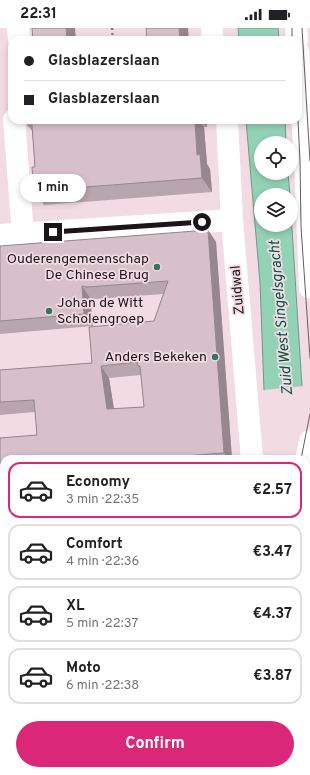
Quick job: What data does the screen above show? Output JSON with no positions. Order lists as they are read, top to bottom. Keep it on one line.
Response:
{"streets":{"street":["Zuidwal"]},"water":["Zuid West Singelsgracht"],"places":["Ouderengemeenschap De Chinese Brug","Johan de Witt Scholengroep","Anders Bekeken"],"page":{"status":"22:31","banner":["Glasblazerslaan","Glasblazerslaan"],"bubble":"1 min","list":[{"name":"Economy","note":"3 min · 22:35","value":"€2.57"},{"name":"Comfort","note":"4 min · 22:36","value":"€3.47"},{"name":"XL","note":"5 min · 22:37","value":"€4.37"},{"name":"Moto","note":"6 min · 22:38","value":"€3.87"}],"buttons":"Confirm"}}
